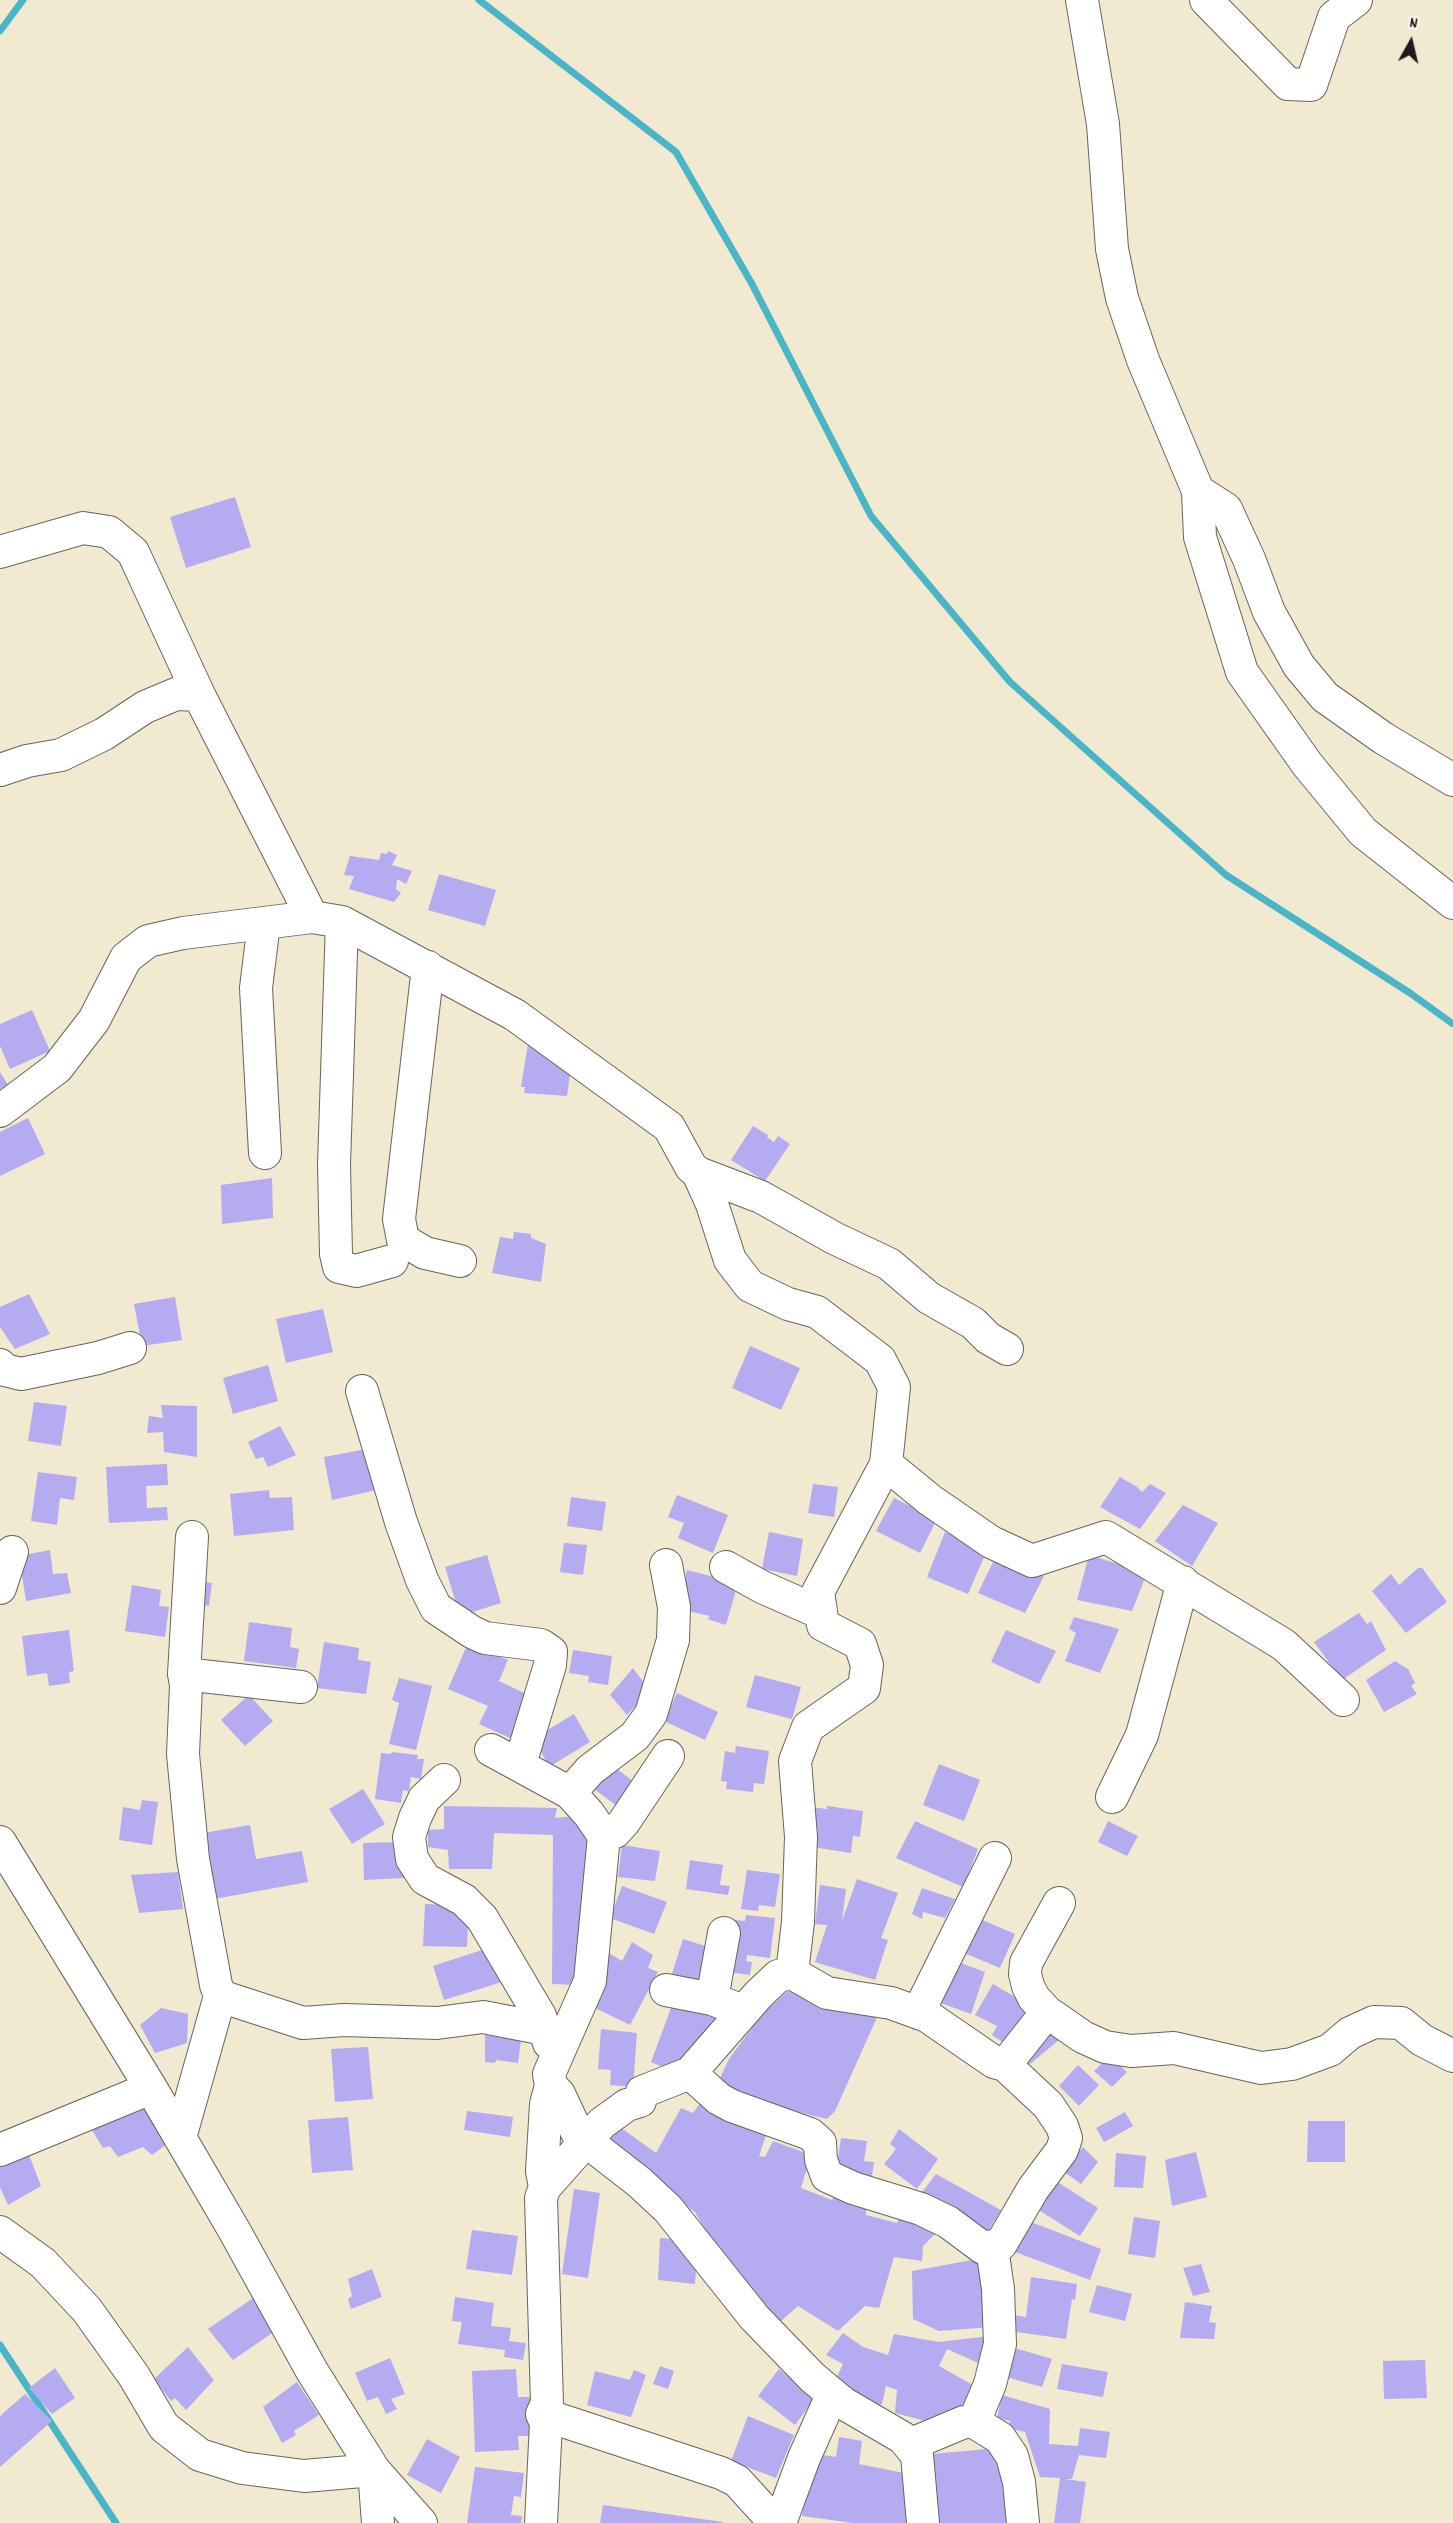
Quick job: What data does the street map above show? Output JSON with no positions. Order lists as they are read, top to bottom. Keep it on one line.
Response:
{"north":"top"}
